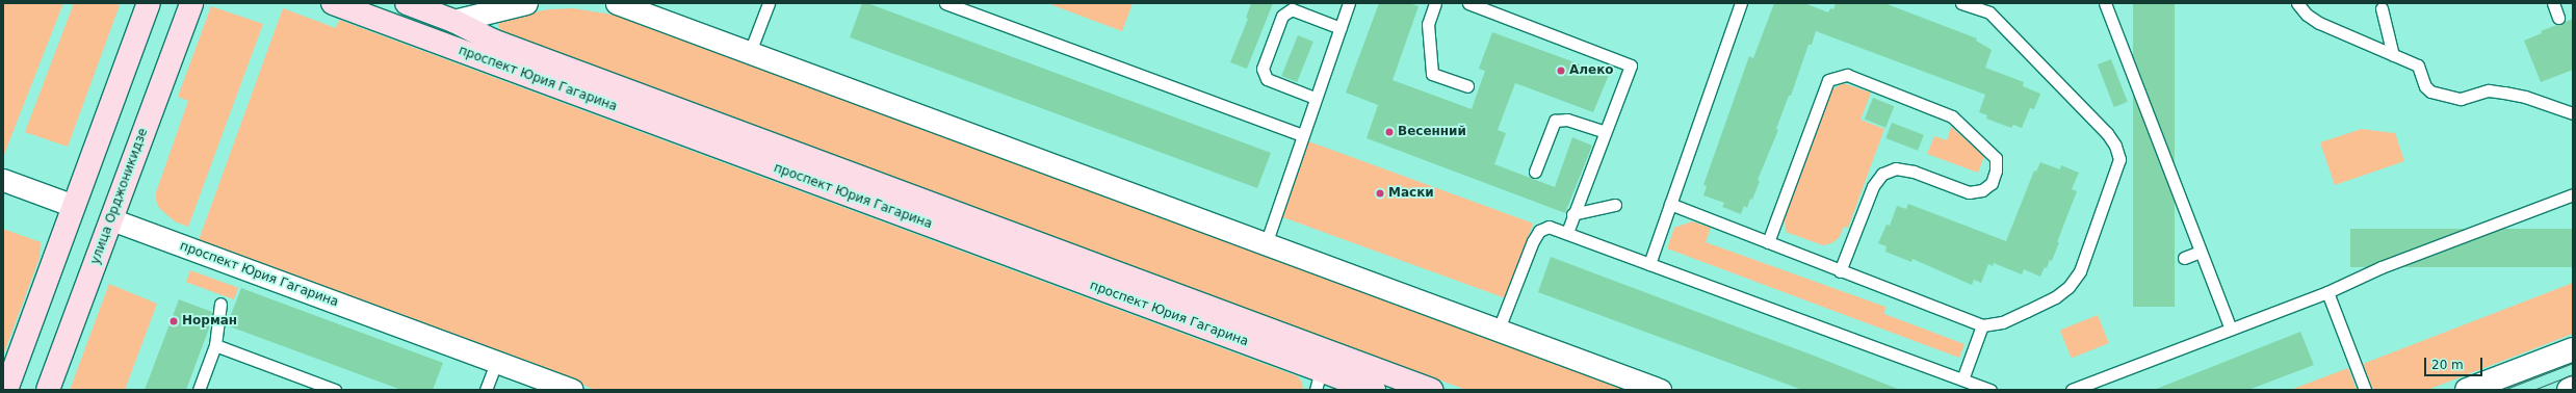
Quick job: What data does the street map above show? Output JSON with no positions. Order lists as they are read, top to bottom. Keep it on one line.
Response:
{"streets":{"main road":["проспект Юрия Гагарина","улица Орджоникидзе"]},"crossings":[["проспект Юрия Гагарина","улица Орджоникидзе"]],"places":["Алеко","Весенний","Маски","Норман"],"scale_bar":"20 m"}
